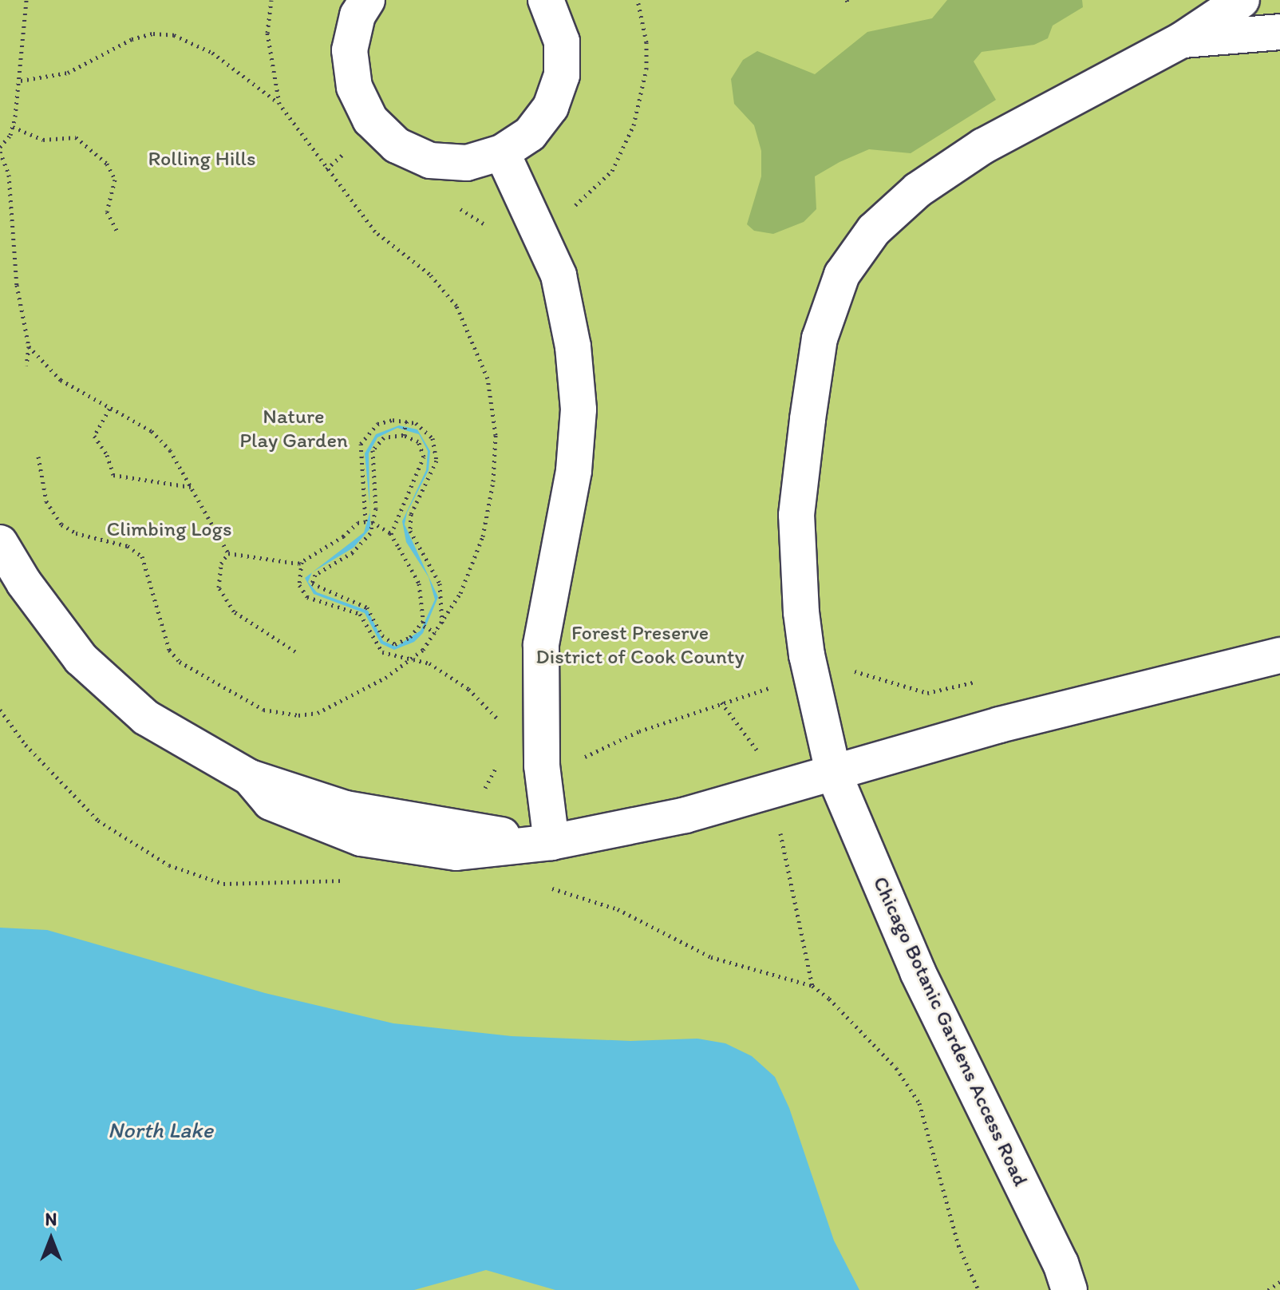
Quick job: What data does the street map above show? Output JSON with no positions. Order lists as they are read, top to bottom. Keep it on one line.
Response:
{"streets":{"lane":["Chicago Botanic Gardens Access Road"]},"water":["North Lake"],"parks":["Rolling Hills","Nature Play Garden","Climbing Logs","Forest Preserve District of Cook County"],"north":"top"}
